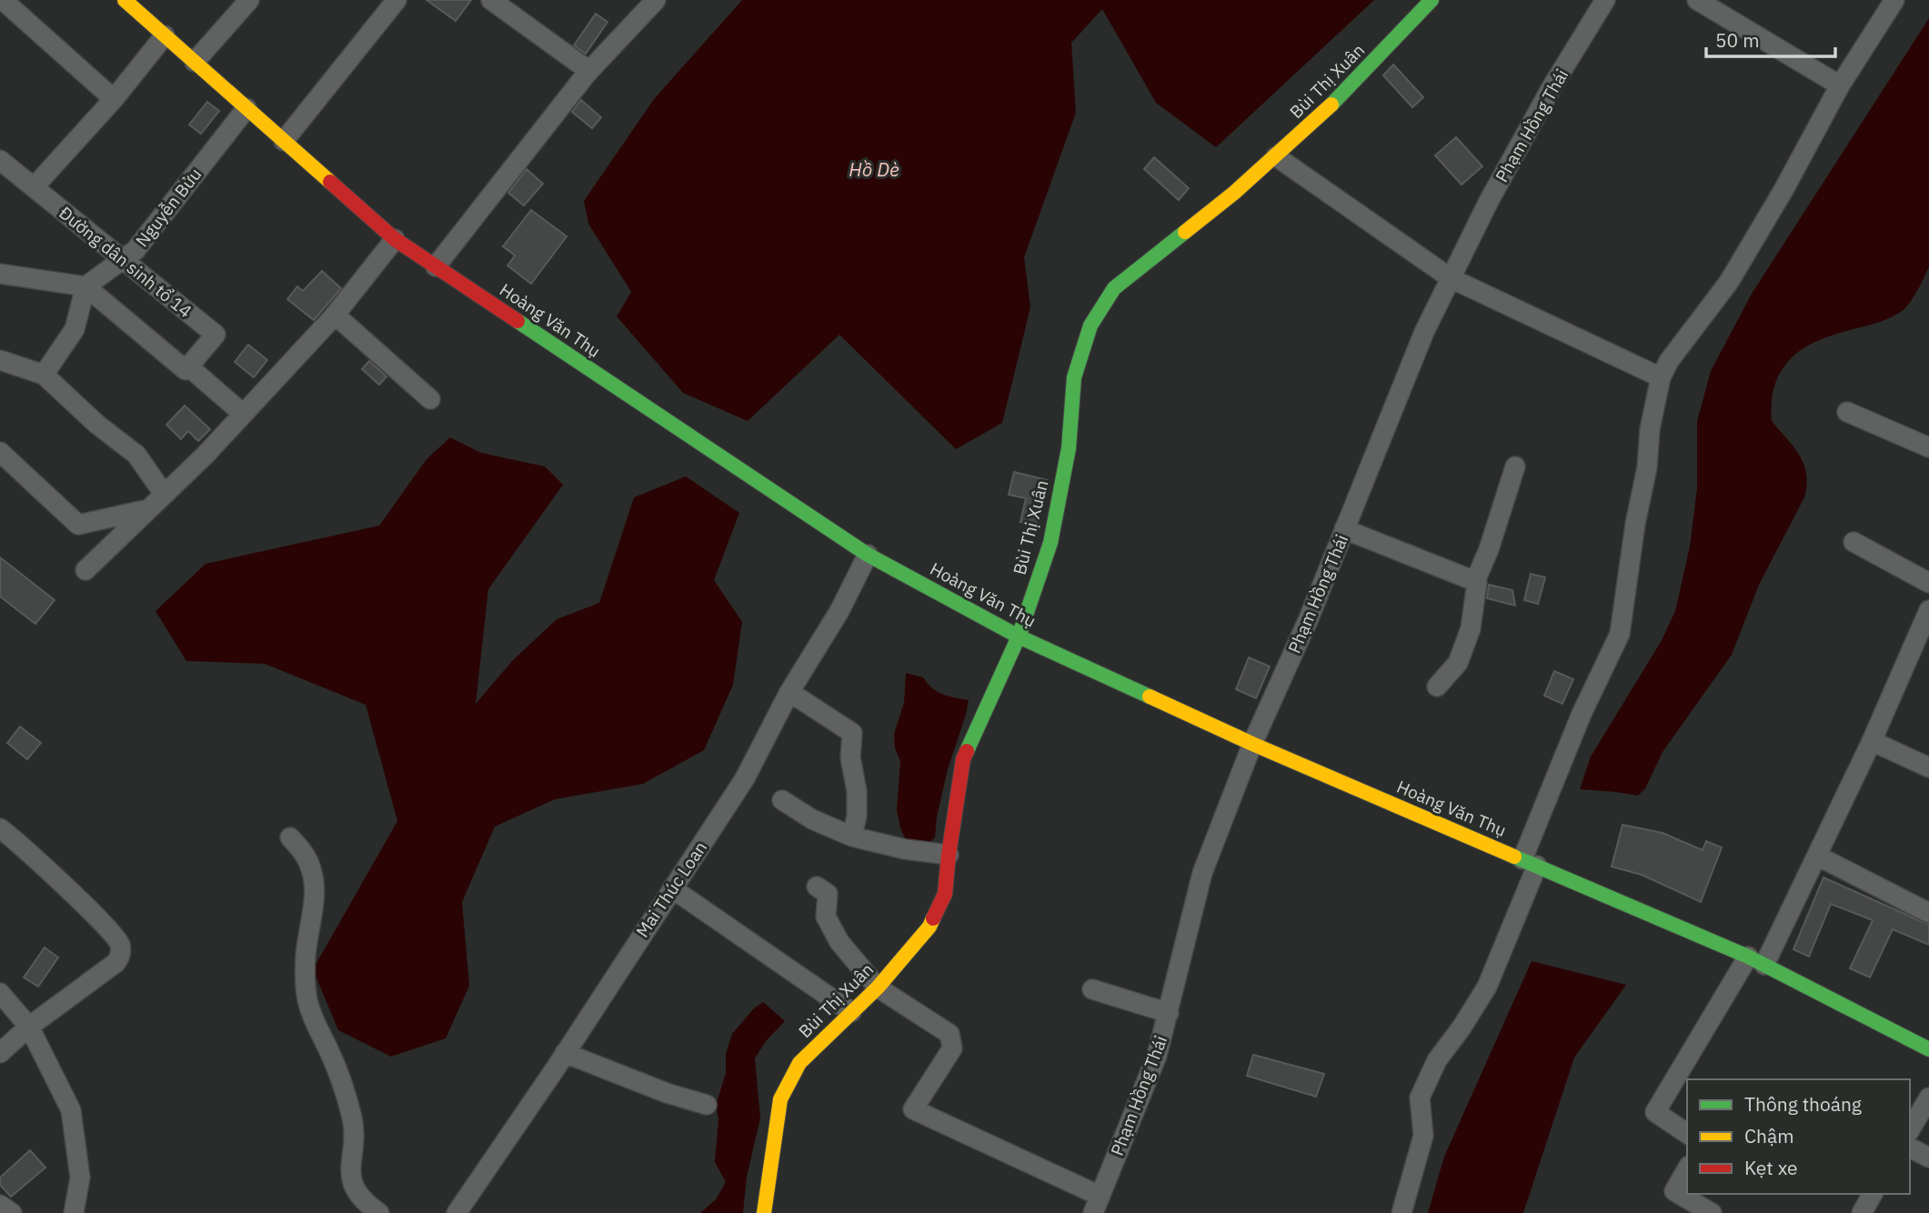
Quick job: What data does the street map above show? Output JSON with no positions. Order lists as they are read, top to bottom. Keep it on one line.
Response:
{"streets":{"main road":["Bùi Thị Xuân","Hoàng Văn Thụ"],"street":["Phạm Hồng Thái","Nguyễn Bửu","Đường dân sinh tổ 14","Mai Thúc Loan"]},"crossings":[["Bùi Thị Xuân","Hoàng Văn Thụ"],["Phạm Hồng Thái","Hoàng Văn Thụ"],["Nguyễn Bửu","Đường dân sinh tổ 14"],["Nguyễn Bửu","Hoàng Văn Thụ"],["Hoàng Văn Thụ","Mai Thúc Loan"]],"water":["Hồ Dè"],"legend":["Thông thoáng","Chậm","Kẹt xe"],"scale_bar":"50 m"}
